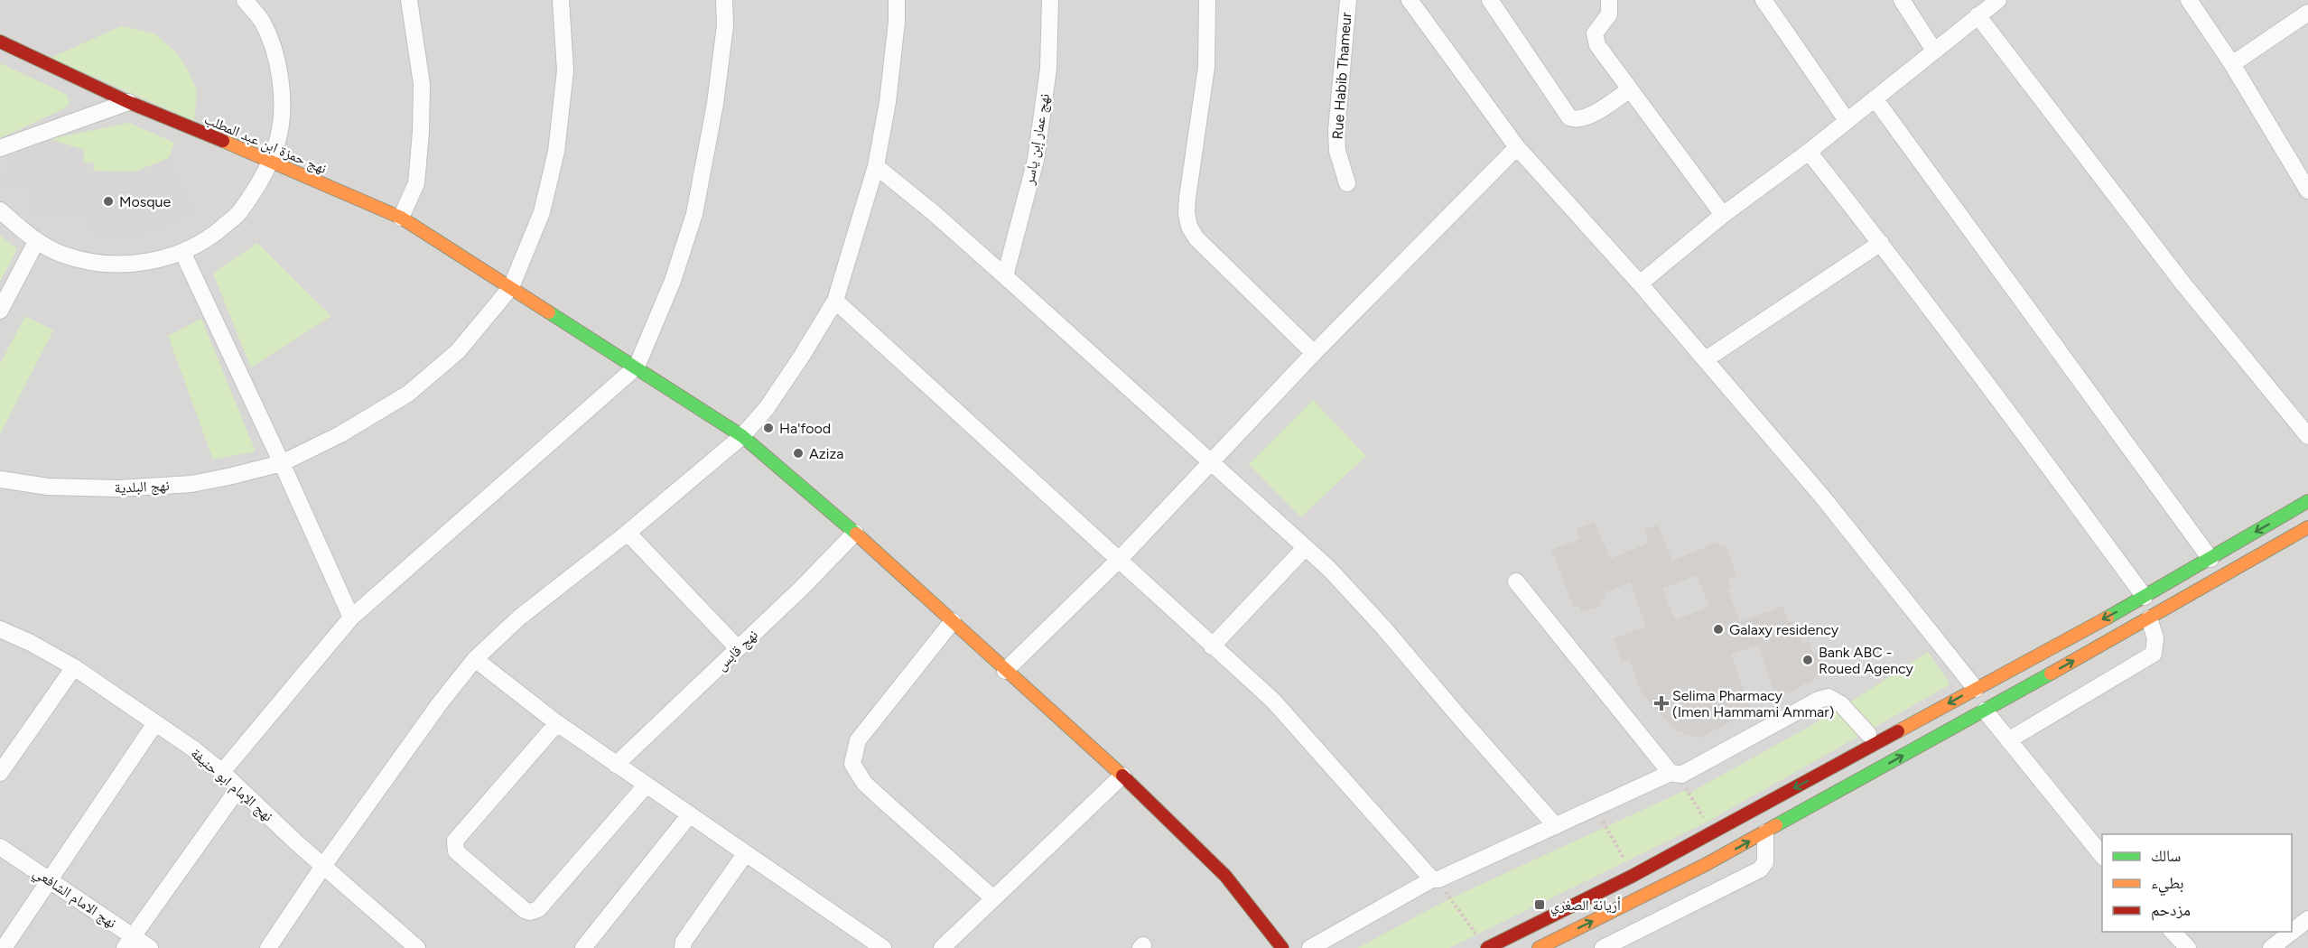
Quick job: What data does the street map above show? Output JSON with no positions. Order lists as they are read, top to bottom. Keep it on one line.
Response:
{"streets":{"street":["Rue Habib Thameur","نهج عمار إبن ياسر","نهج حمزة ابن عبد المطلب","نهج البلدية","نهج قابس","نهج الإمام ابو حنيفة","نهج الامام الشافعي"]},"crossings":[["نهج حمزة ابن عبد المطلب","نهج البلدية"],["نهج حمزة ابن عبد المطلب","نهج قابس"]],"places":{"other":["Mosque","Ha'food","Aziza","Galaxy residency","Bank ABC - Roued Agency"],"health":["Selima Pharmacy (Imen Hammami Ammar)"],"transit":["أريانة الصغري"]},"legend":["سالك","بطيء","مزدحم"]}
